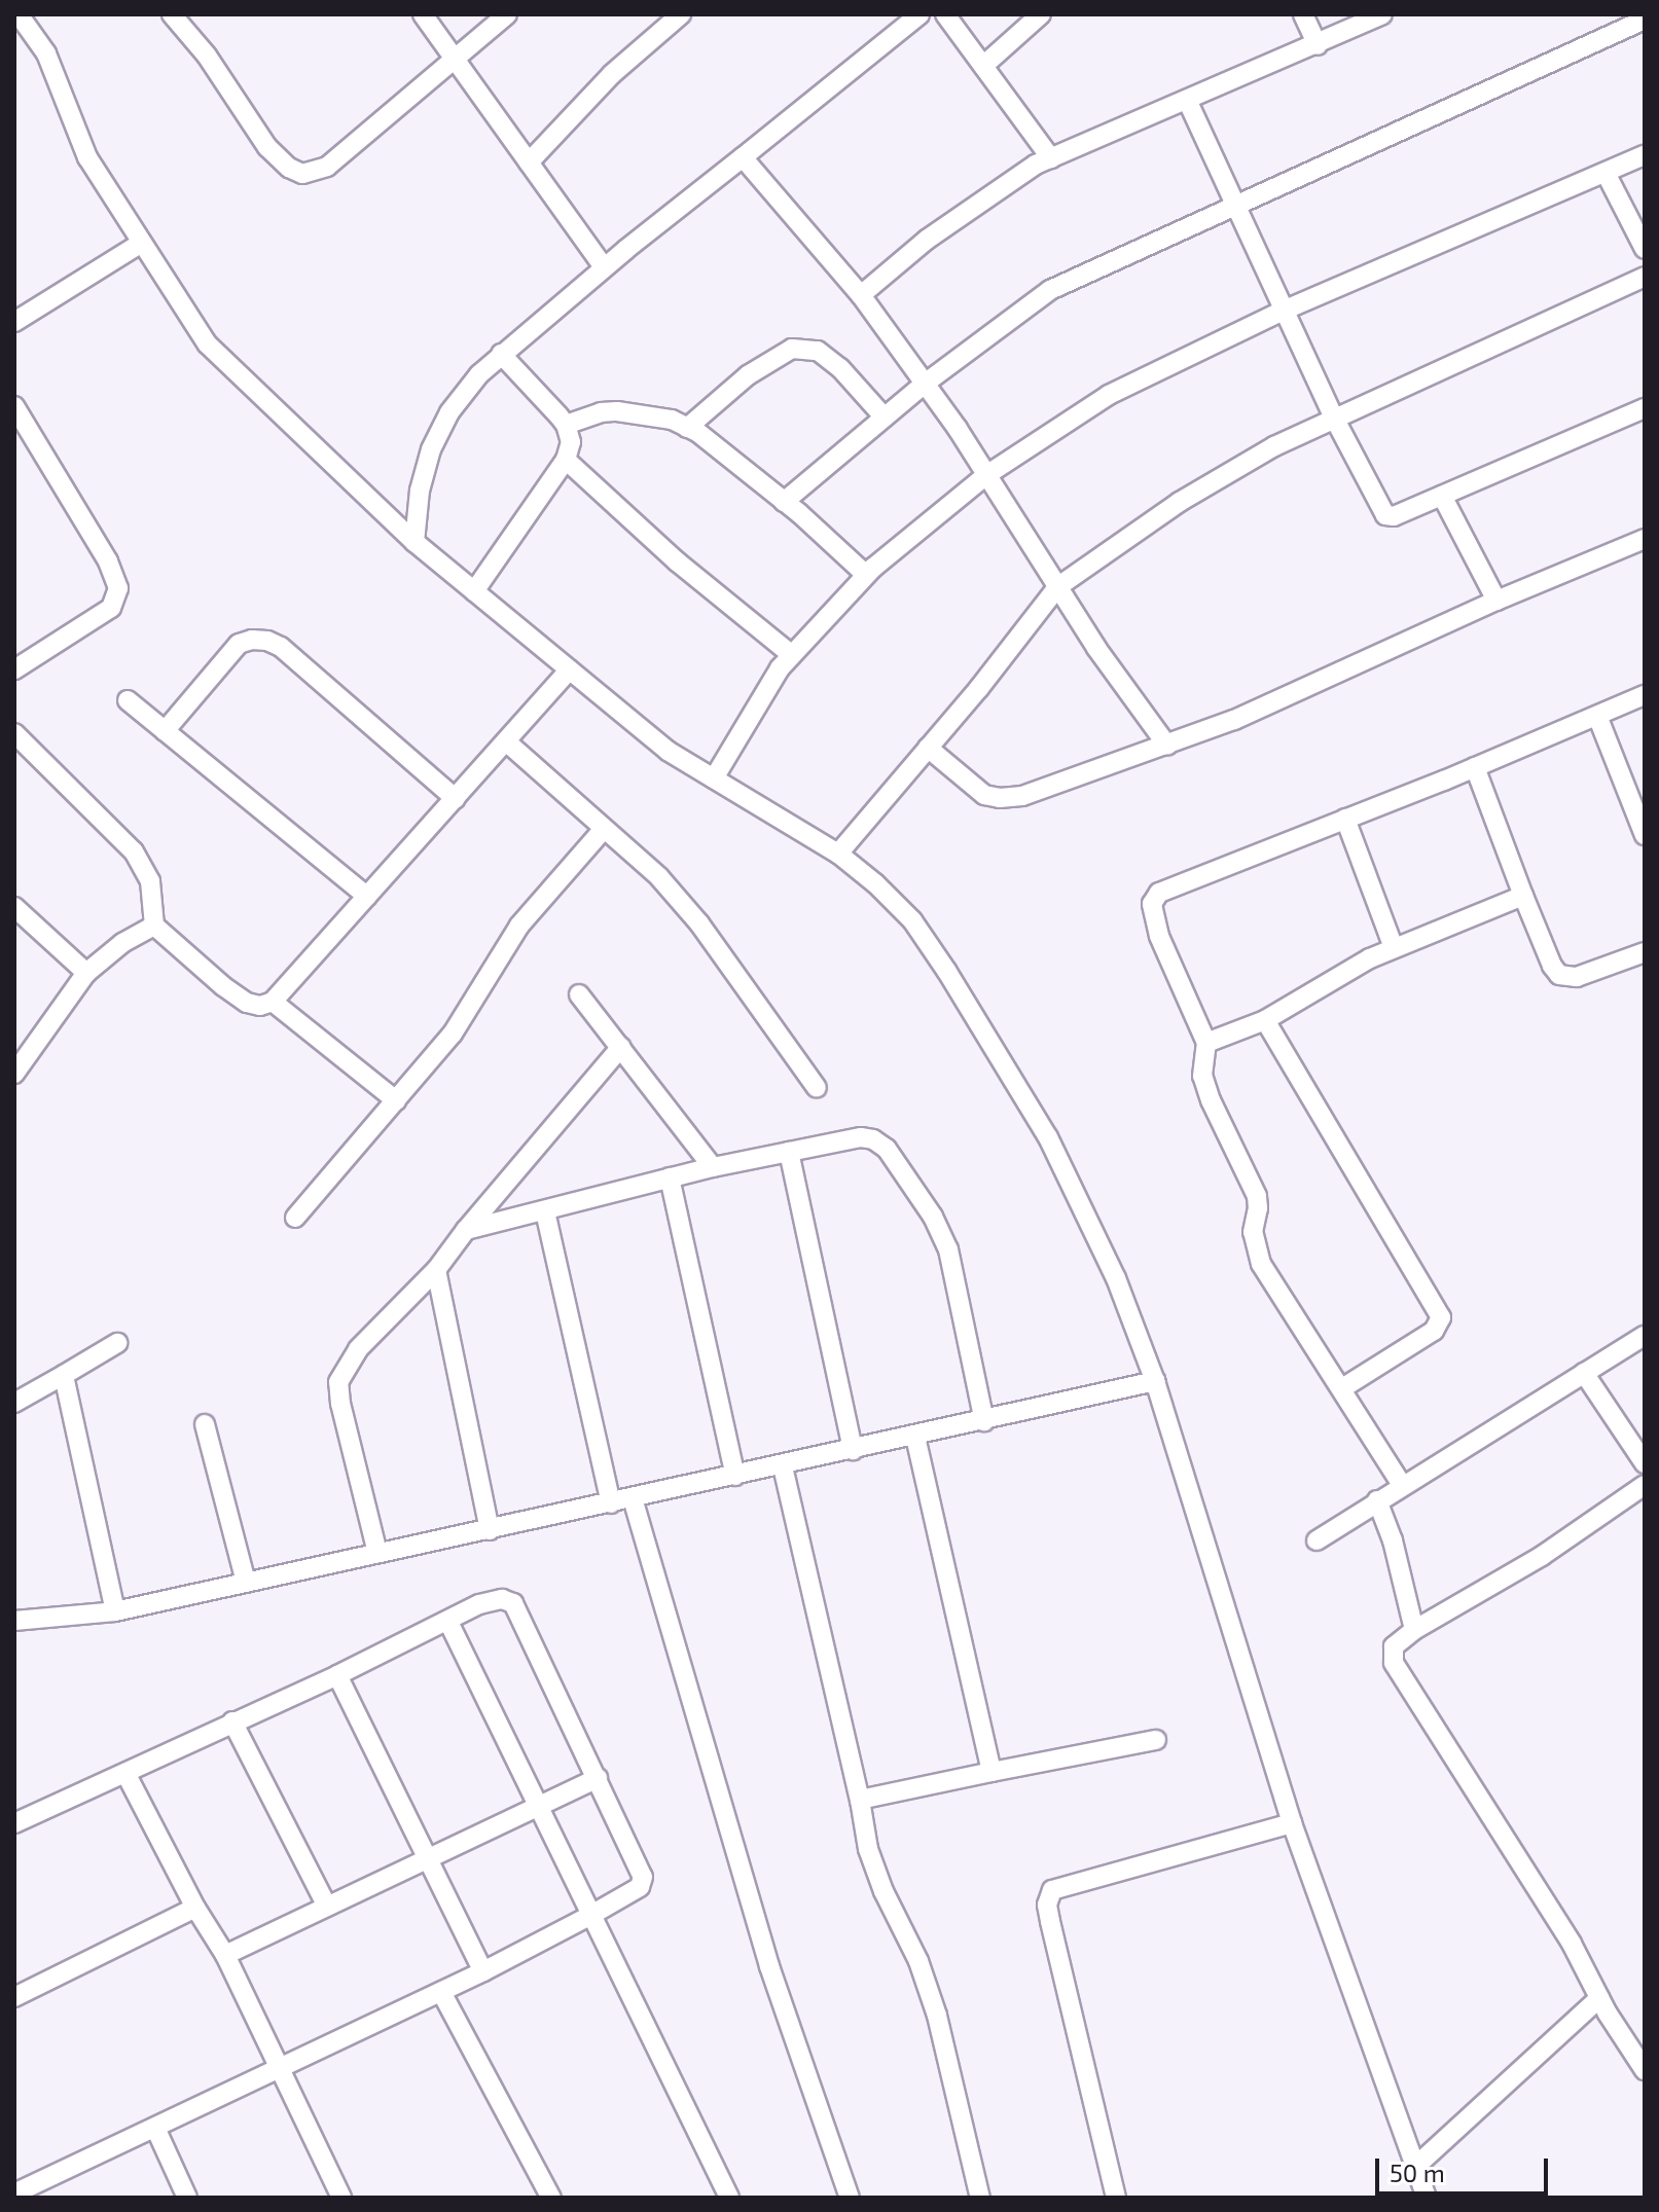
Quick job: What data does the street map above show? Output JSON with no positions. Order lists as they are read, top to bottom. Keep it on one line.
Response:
{"scale_bar":"50 m"}
